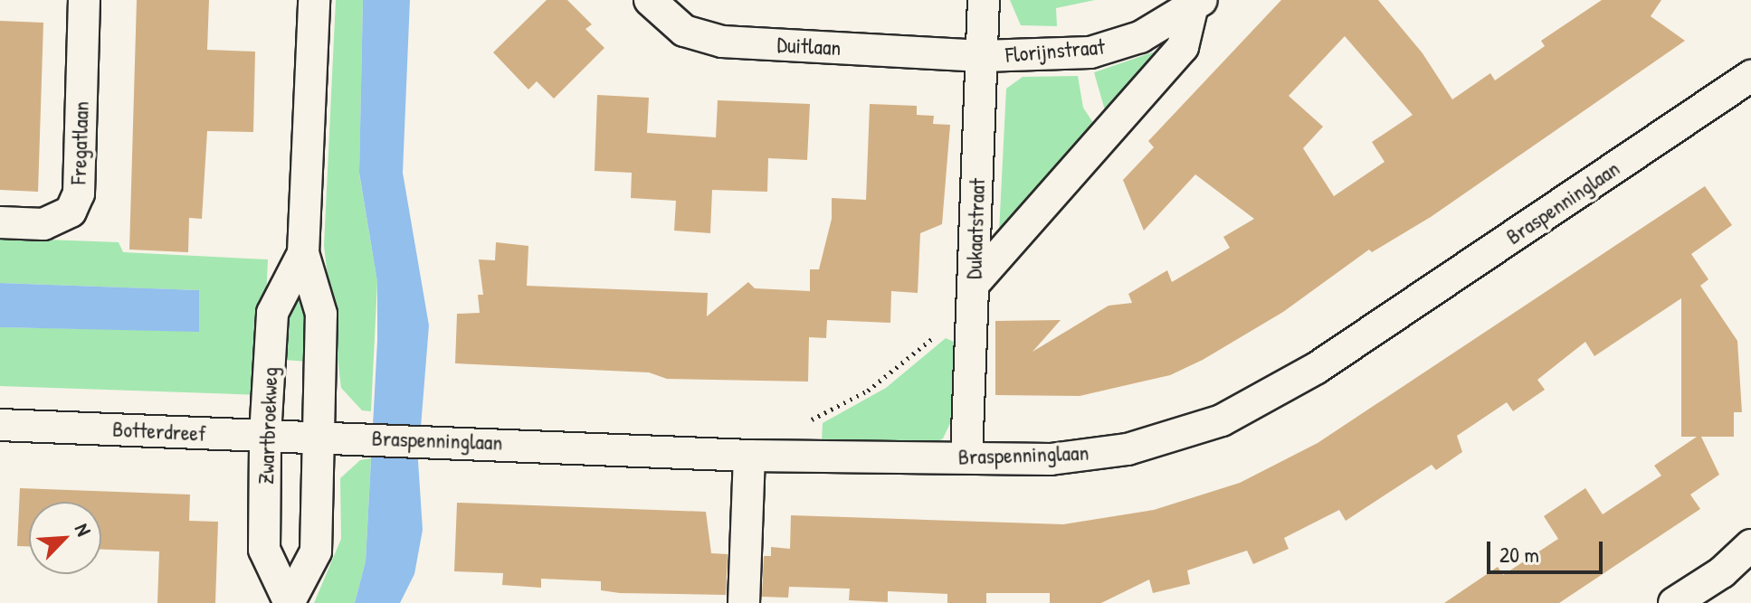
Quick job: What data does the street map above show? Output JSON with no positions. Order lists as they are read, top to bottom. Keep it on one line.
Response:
{"streets":{"street":["Duitlaan","Florijnstraat","Fregatlaan","Braspenninglaan","Dukaatstraat","Zwartbroekweg","Botterdreef"]},"crossings":[["Duitlaan","Florijnstraat"],["Duitlaan","Dukaatstraat"],["Florijnstraat","Dukaatstraat"],["Braspenninglaan","Dukaatstraat"],["Braspenninglaan","Zwartbroekweg"],["Braspenninglaan","Botterdreef"],["Zwartbroekweg","Botterdreef"]],"scale_bar":"20 m","north":"top right"}
